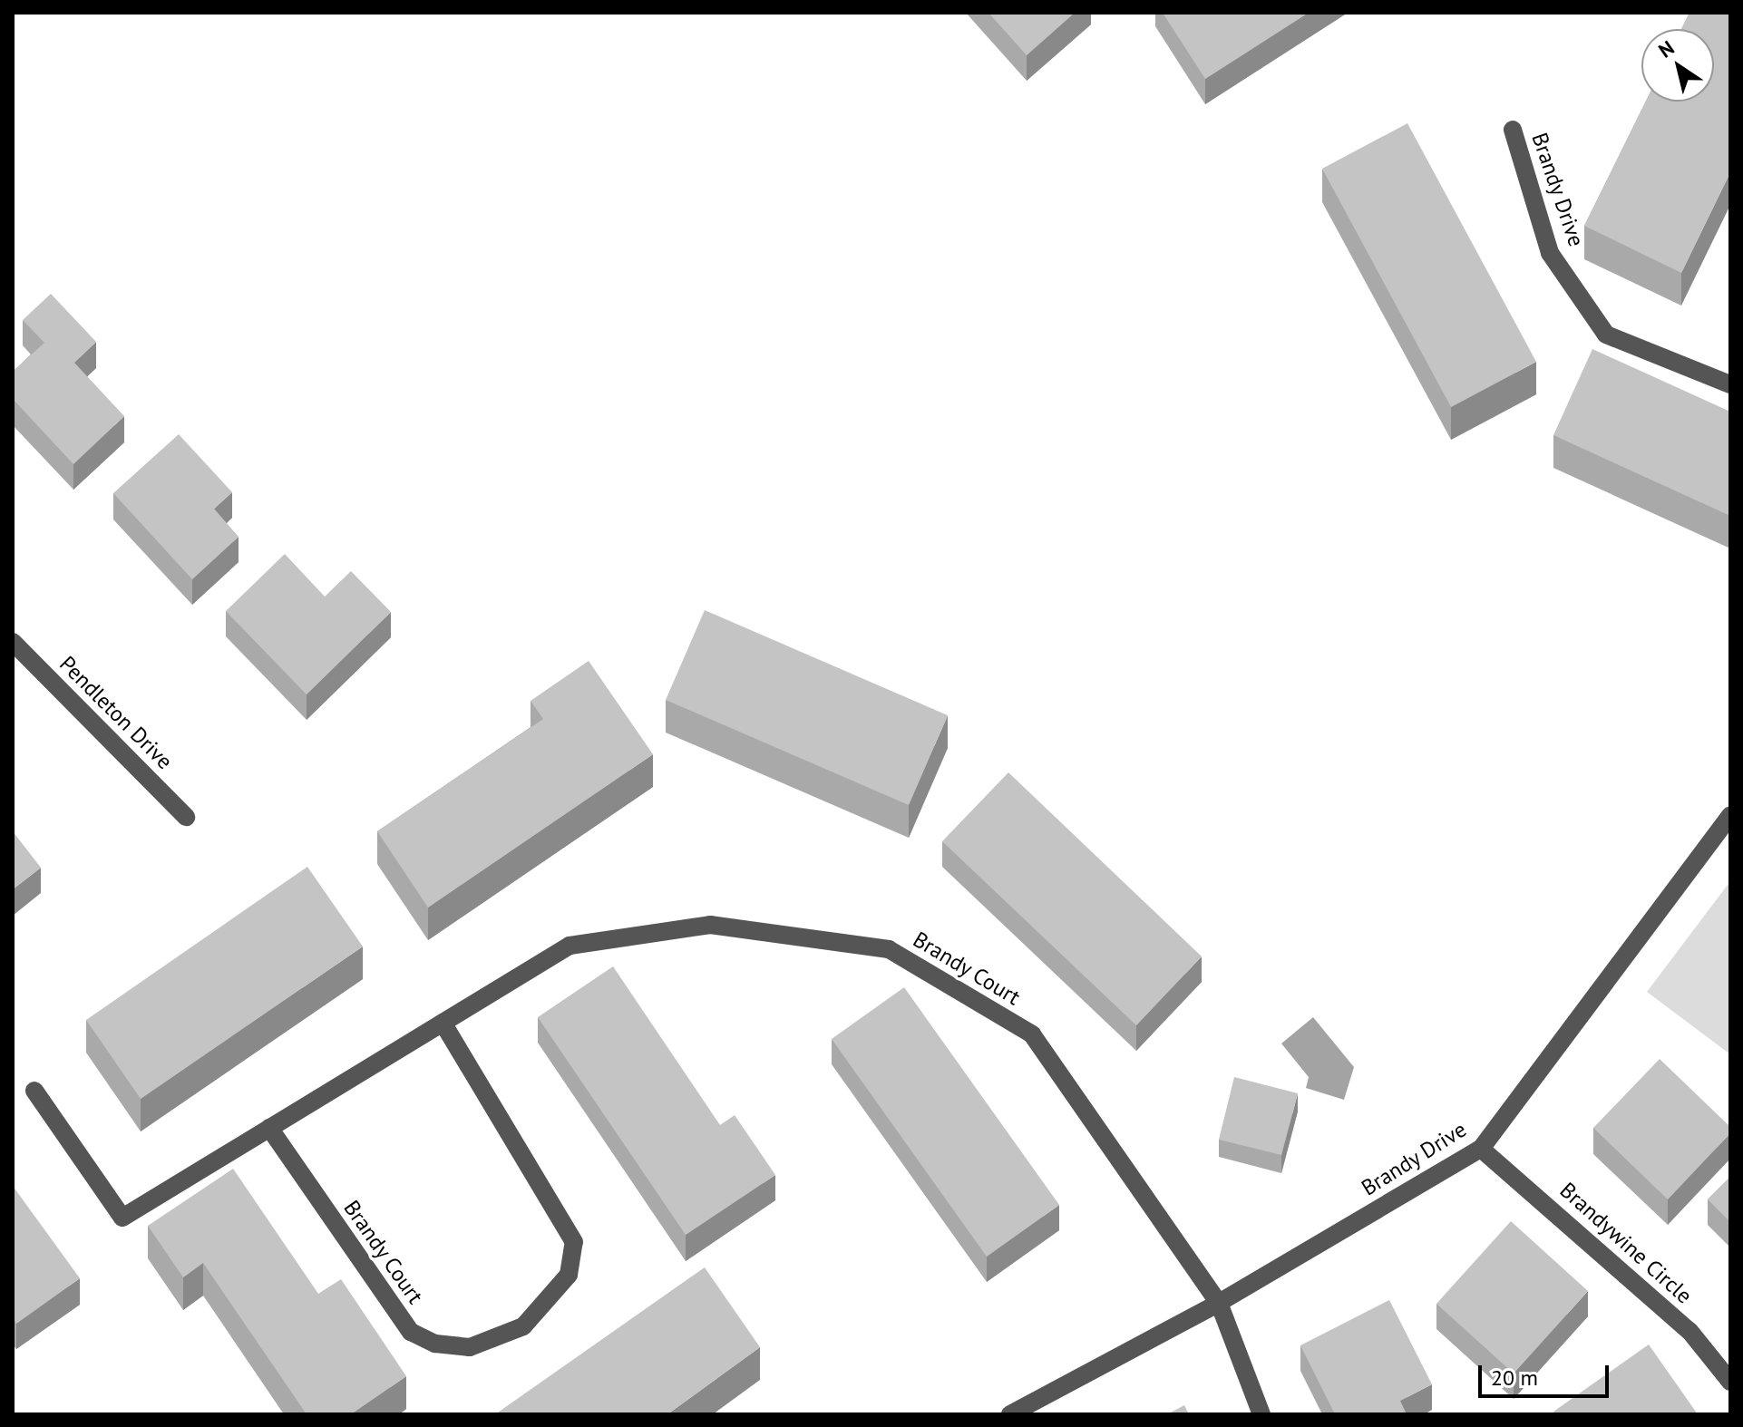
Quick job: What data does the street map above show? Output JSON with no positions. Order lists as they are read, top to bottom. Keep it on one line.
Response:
{"streets":{"street":["Brandy Drive","Pendleton Drive","Brandy Court","Brandywine Circle"]},"crossings":[["Brandy Drive","Brandy Court"],["Brandy Drive","Brandywine Circle"]],"scale_bar":"20 m","north":"top left"}
